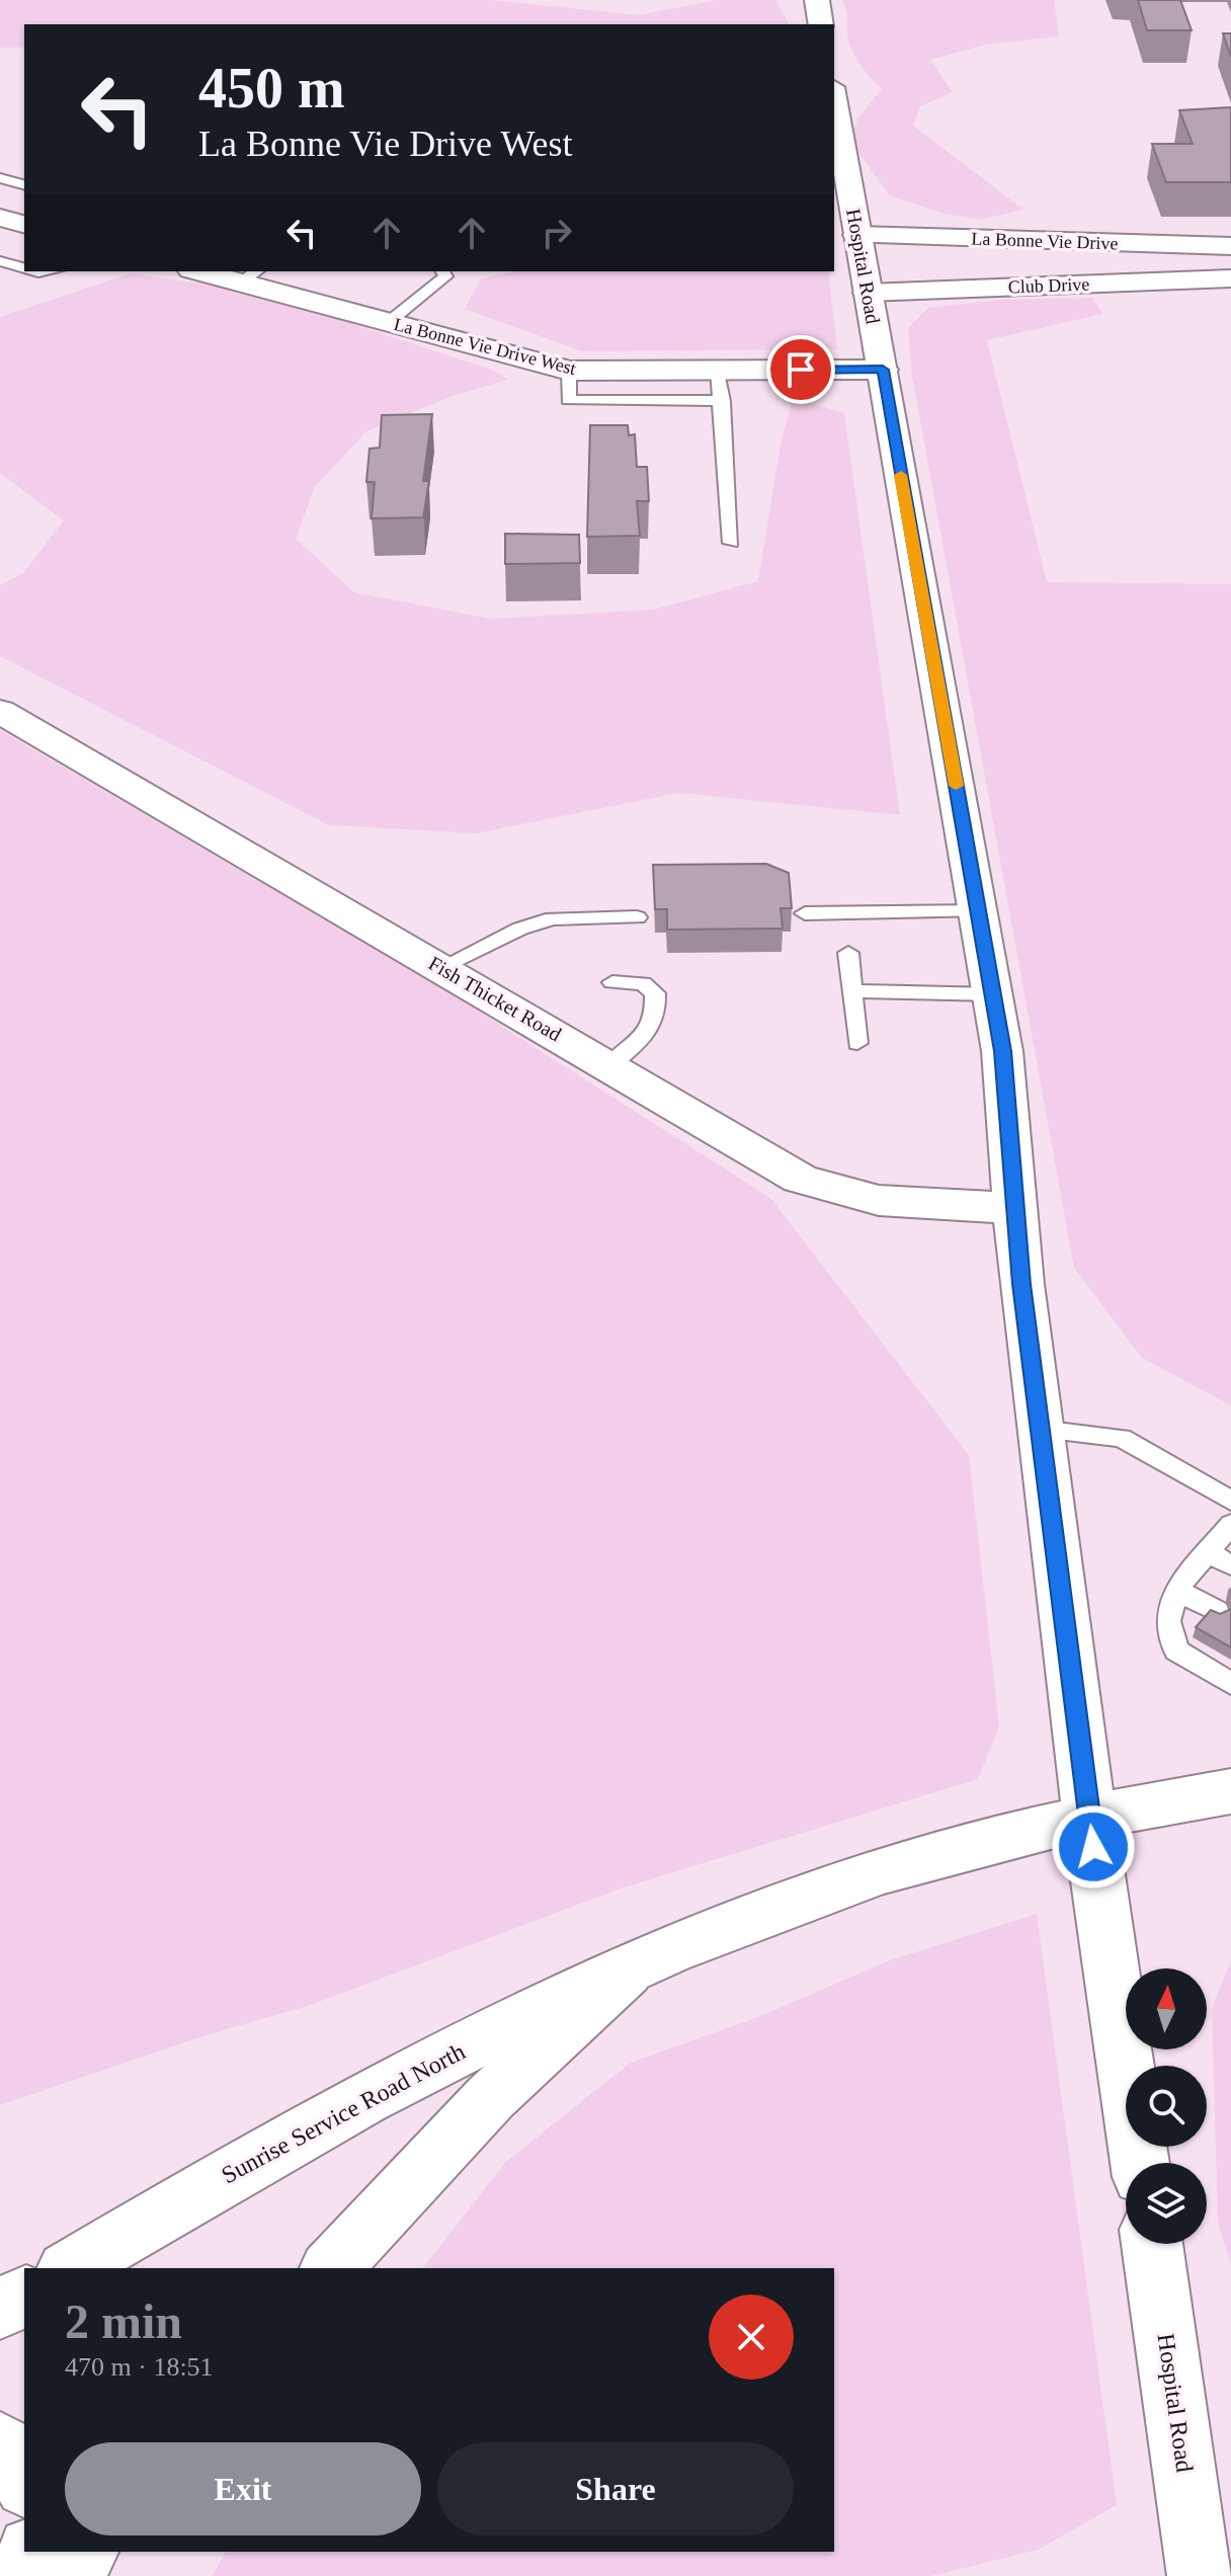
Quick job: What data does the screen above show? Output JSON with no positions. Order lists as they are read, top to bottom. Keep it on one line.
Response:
{"streets":{"main road":["La Bonne Vie Drive","Hospital Road","Club Drive","La Bonne Vie Drive West","Fish Thicket Road","Sunrise Service Road North"]},"crossings":[["La Bonne Vie Drive","Hospital Road"],["Hospital Road","Club Drive"],["Hospital Road","La Bonne Vie Drive West"],["Hospital Road","Fish Thicket Road"],["Hospital Road","Sunrise Service Road North"]],"north":"top","page":{"turn":["450 m","La Bonne Vie Drive West"],"heading":["2 min","470 m · 18:51"],"buttons":["Exit","Share"]}}
